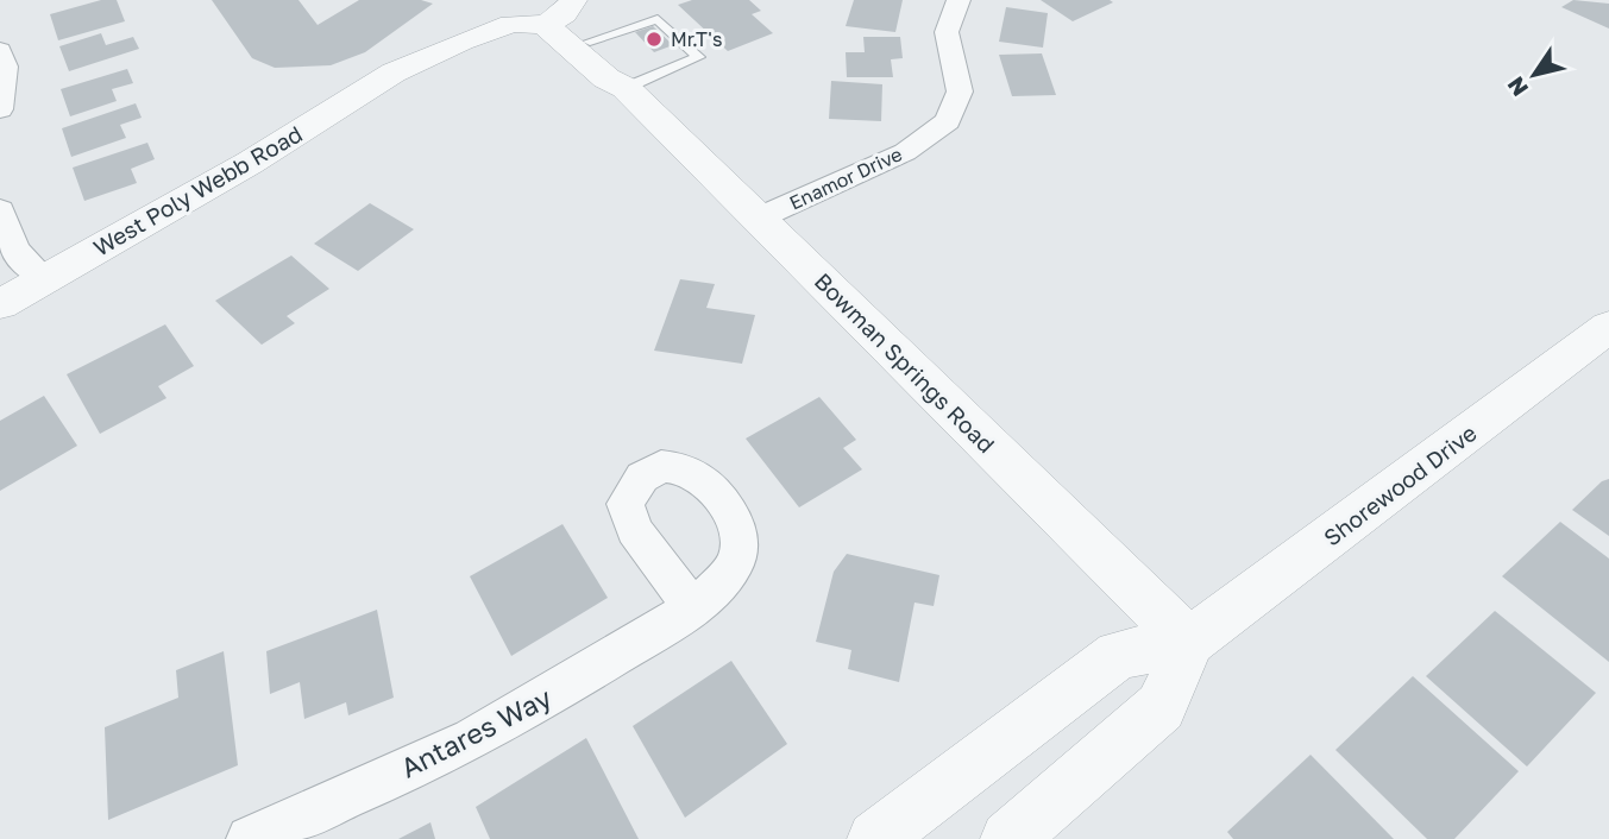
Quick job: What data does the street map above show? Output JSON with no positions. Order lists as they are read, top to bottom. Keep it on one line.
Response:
{"streets":{"street":["Enamor Drive","West Poly Webb Road","Bowman Springs Road","Shorewood Drive","Antares Way"]},"crossings":[["Enamor Drive","Bowman Springs Road"],["West Poly Webb Road","Bowman Springs Road"],["Bowman Springs Road","Shorewood Drive"]],"places":["Mr.T's"],"north":"bottom left"}
